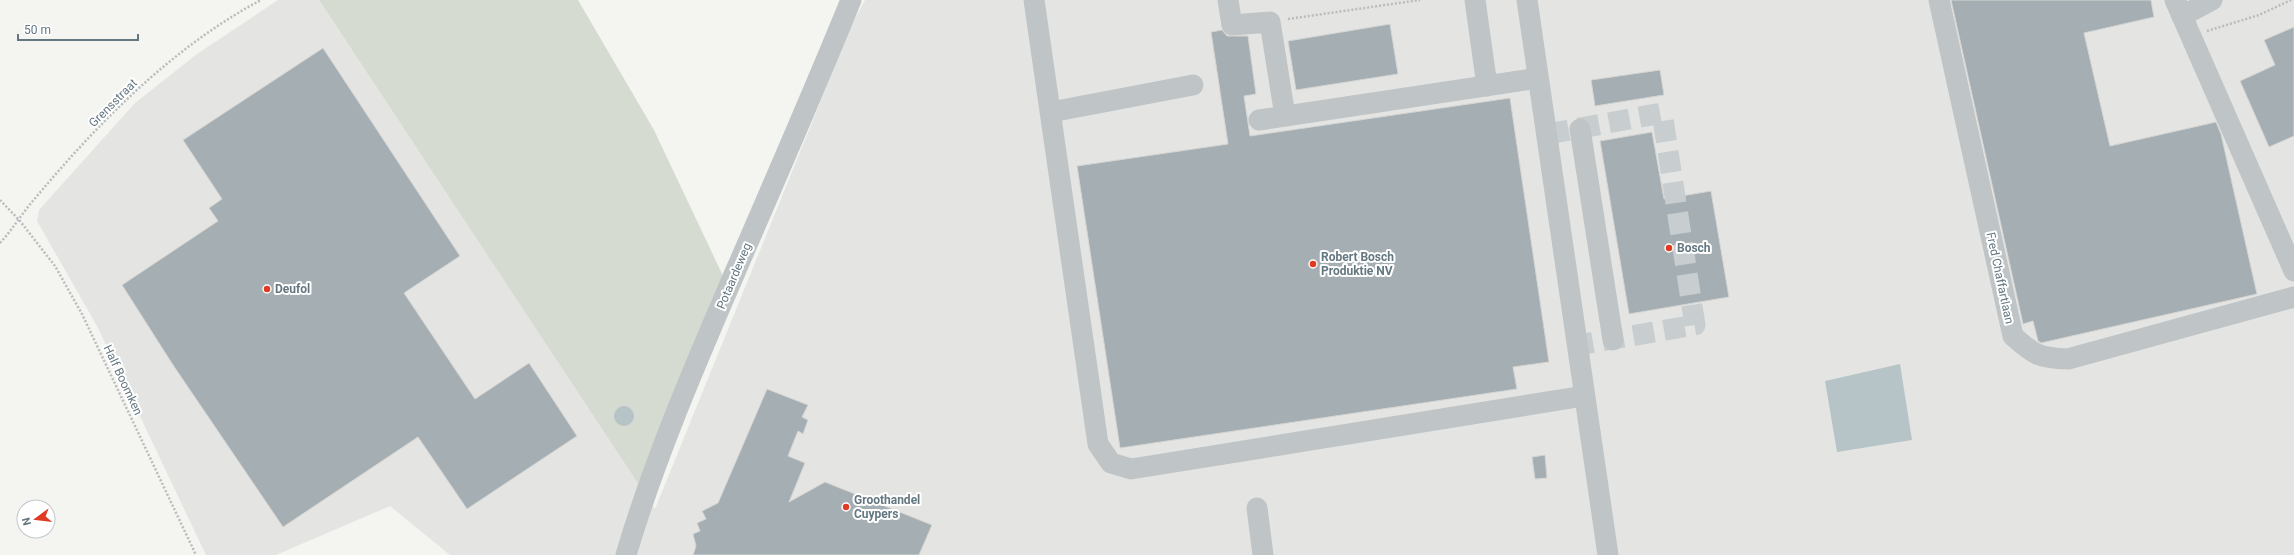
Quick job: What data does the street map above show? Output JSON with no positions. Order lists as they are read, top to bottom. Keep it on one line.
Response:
{"streets":{"street":["Potaardeweg","Fred Chaffartlaan"],"path":["Grensstraat","Half Boomken"]},"crossings":[["Grensstraat","Half Boomken"]],"places":["Bosch","Robert Bosch Produktie NV","Deufol","Groothandel Cuypers"],"scale_bar":"50 m","north":"left"}
